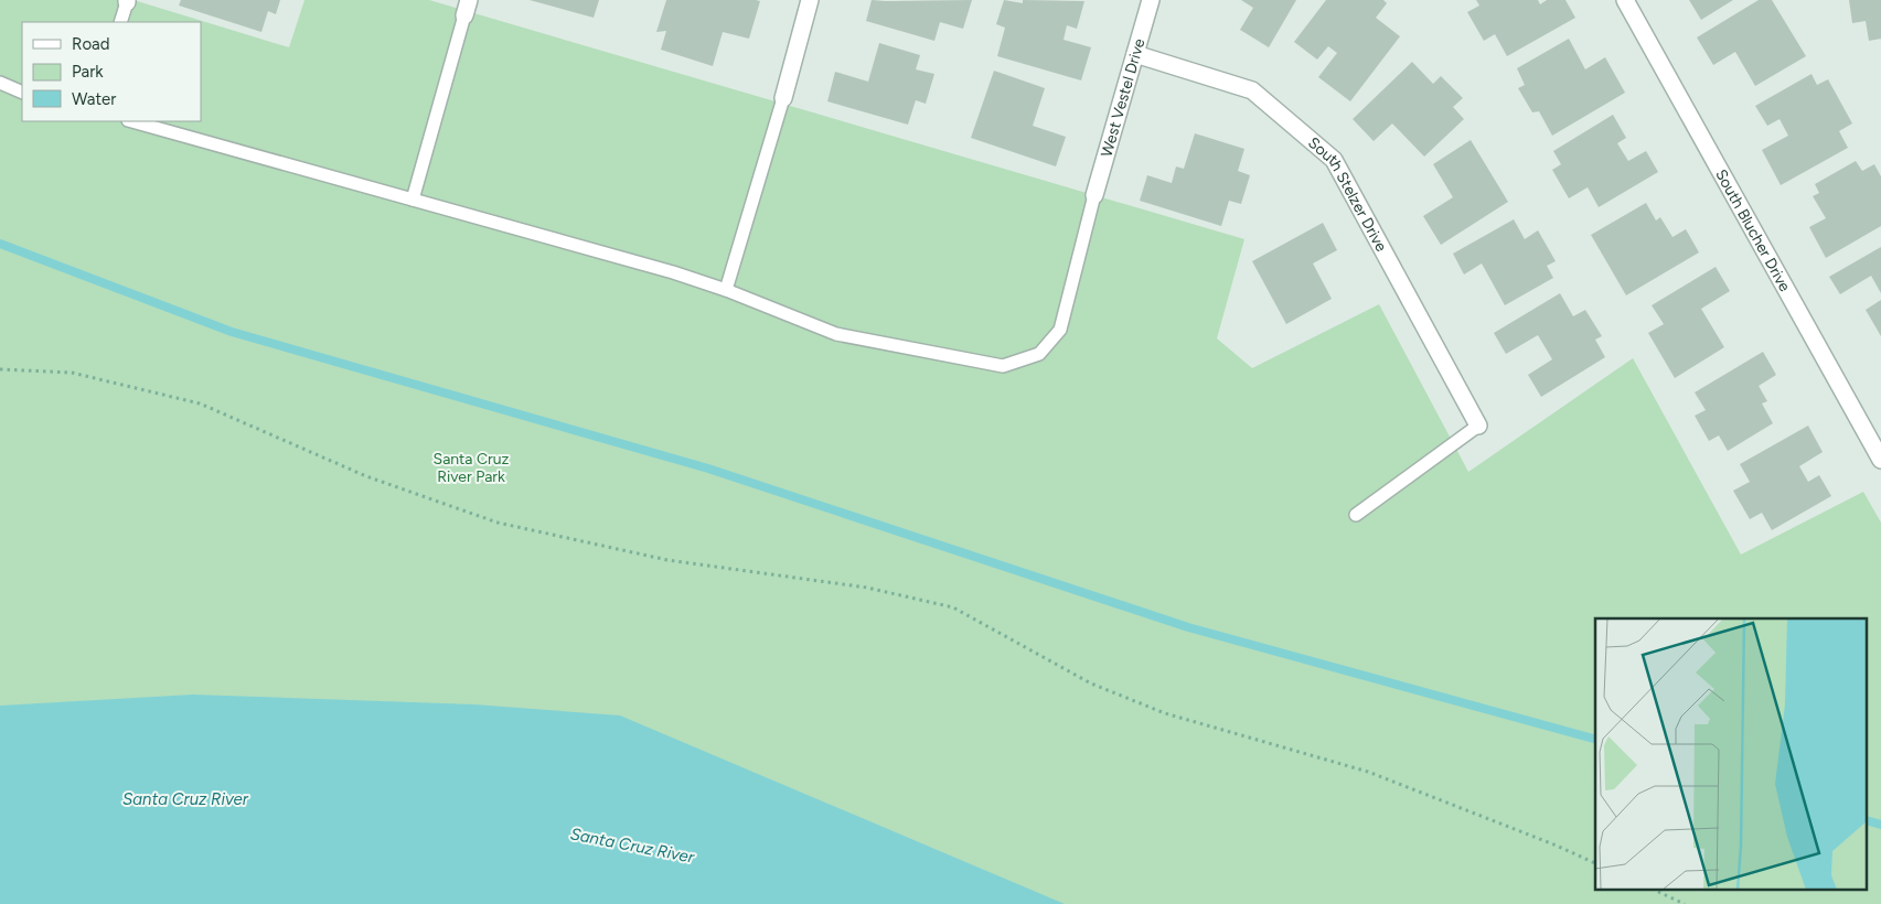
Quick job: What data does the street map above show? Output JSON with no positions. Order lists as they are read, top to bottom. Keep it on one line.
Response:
{"streets":{"street":["West Vestel Drive","South Stelzer Drive","South Blucher Drive"]},"crossings":[["West Vestel Drive","South Stelzer Drive"]],"water":["Santa Cruz River"],"parks":["Santa Cruz River Park"],"legend":["Road","Park","Water"]}
